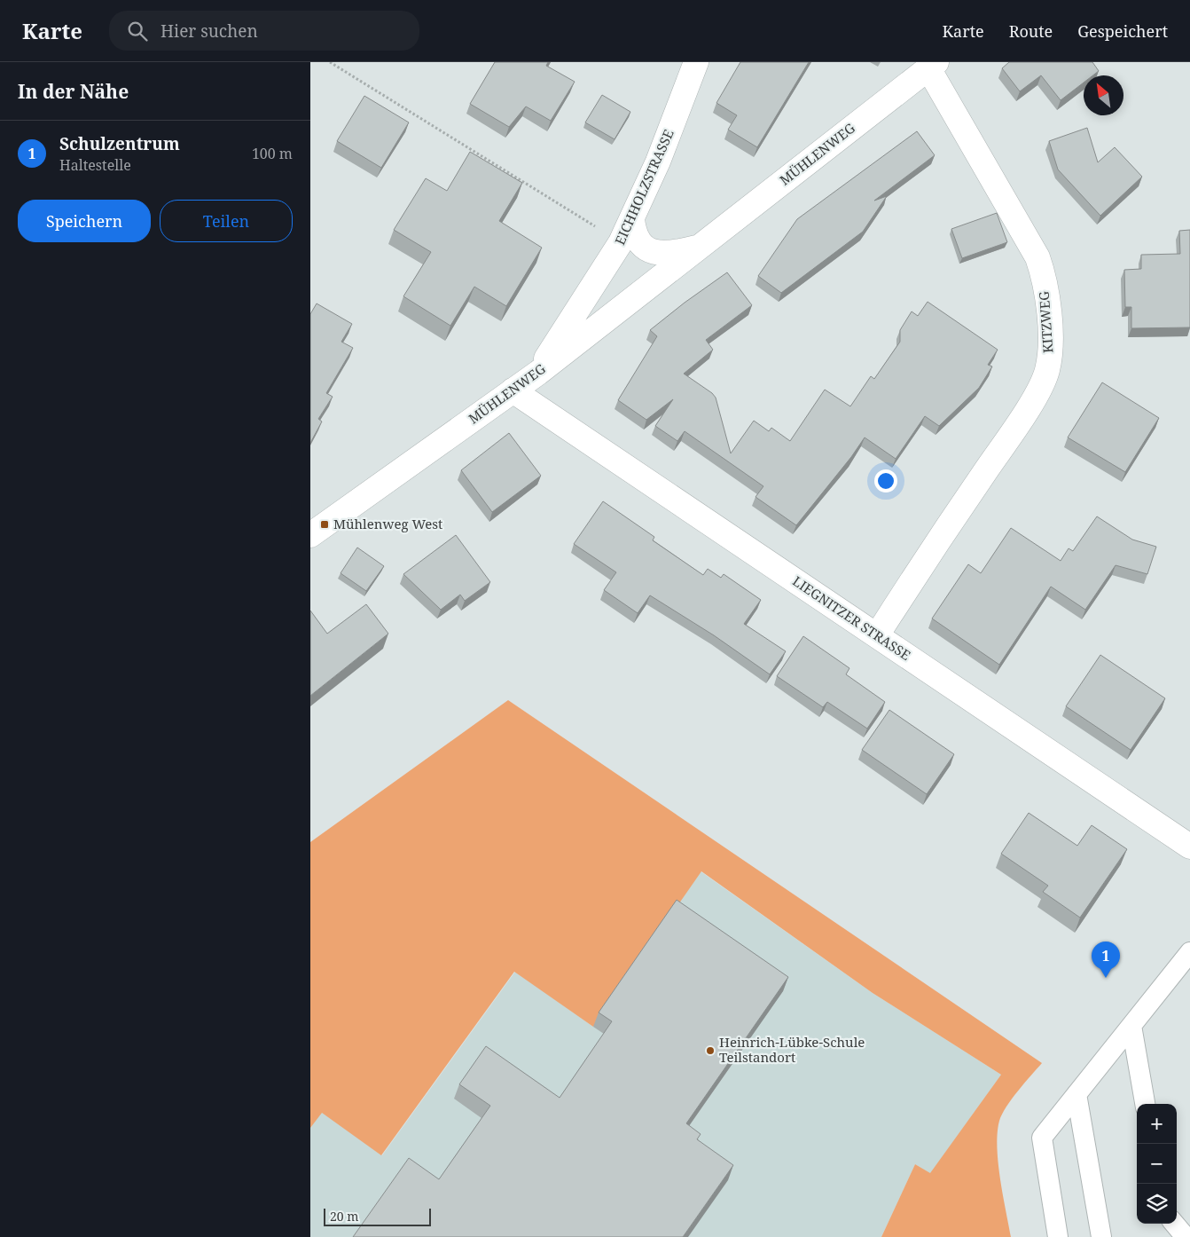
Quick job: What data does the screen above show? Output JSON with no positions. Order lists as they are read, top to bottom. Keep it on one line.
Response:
{"streets":{"street":["MÜHLENWEG","EICHHOLZSTRASSE","KITZWEG","LIEGNITZER STRASSE"]},"crossings":[["MÜHLENWEG","EICHHOLZSTRASSE"],["MÜHLENWEG","KITZWEG"],["MÜHLENWEG","LIEGNITZER STRASSE"],["KITZWEG","LIEGNITZER STRASSE"]],"places":{"transit":["Mühlenweg West"],"other":["Heinrich-Lübke-Schule Teilstandort"]},"scale_bar":"20 m","north":"top left","page":{"header":"Karte","search":"Hier suchen","nav":["Karte","Route","Gespeichert"],"heading":"In der Nähe","list":[{"mark":"1","name":"Schulzentrum","note":"Haltestelle","value":"100 m"}],"buttons":["Speichern","Teilen"],"pins":"1","map_buttons":["+","−"],"scale":"20 m"}}
